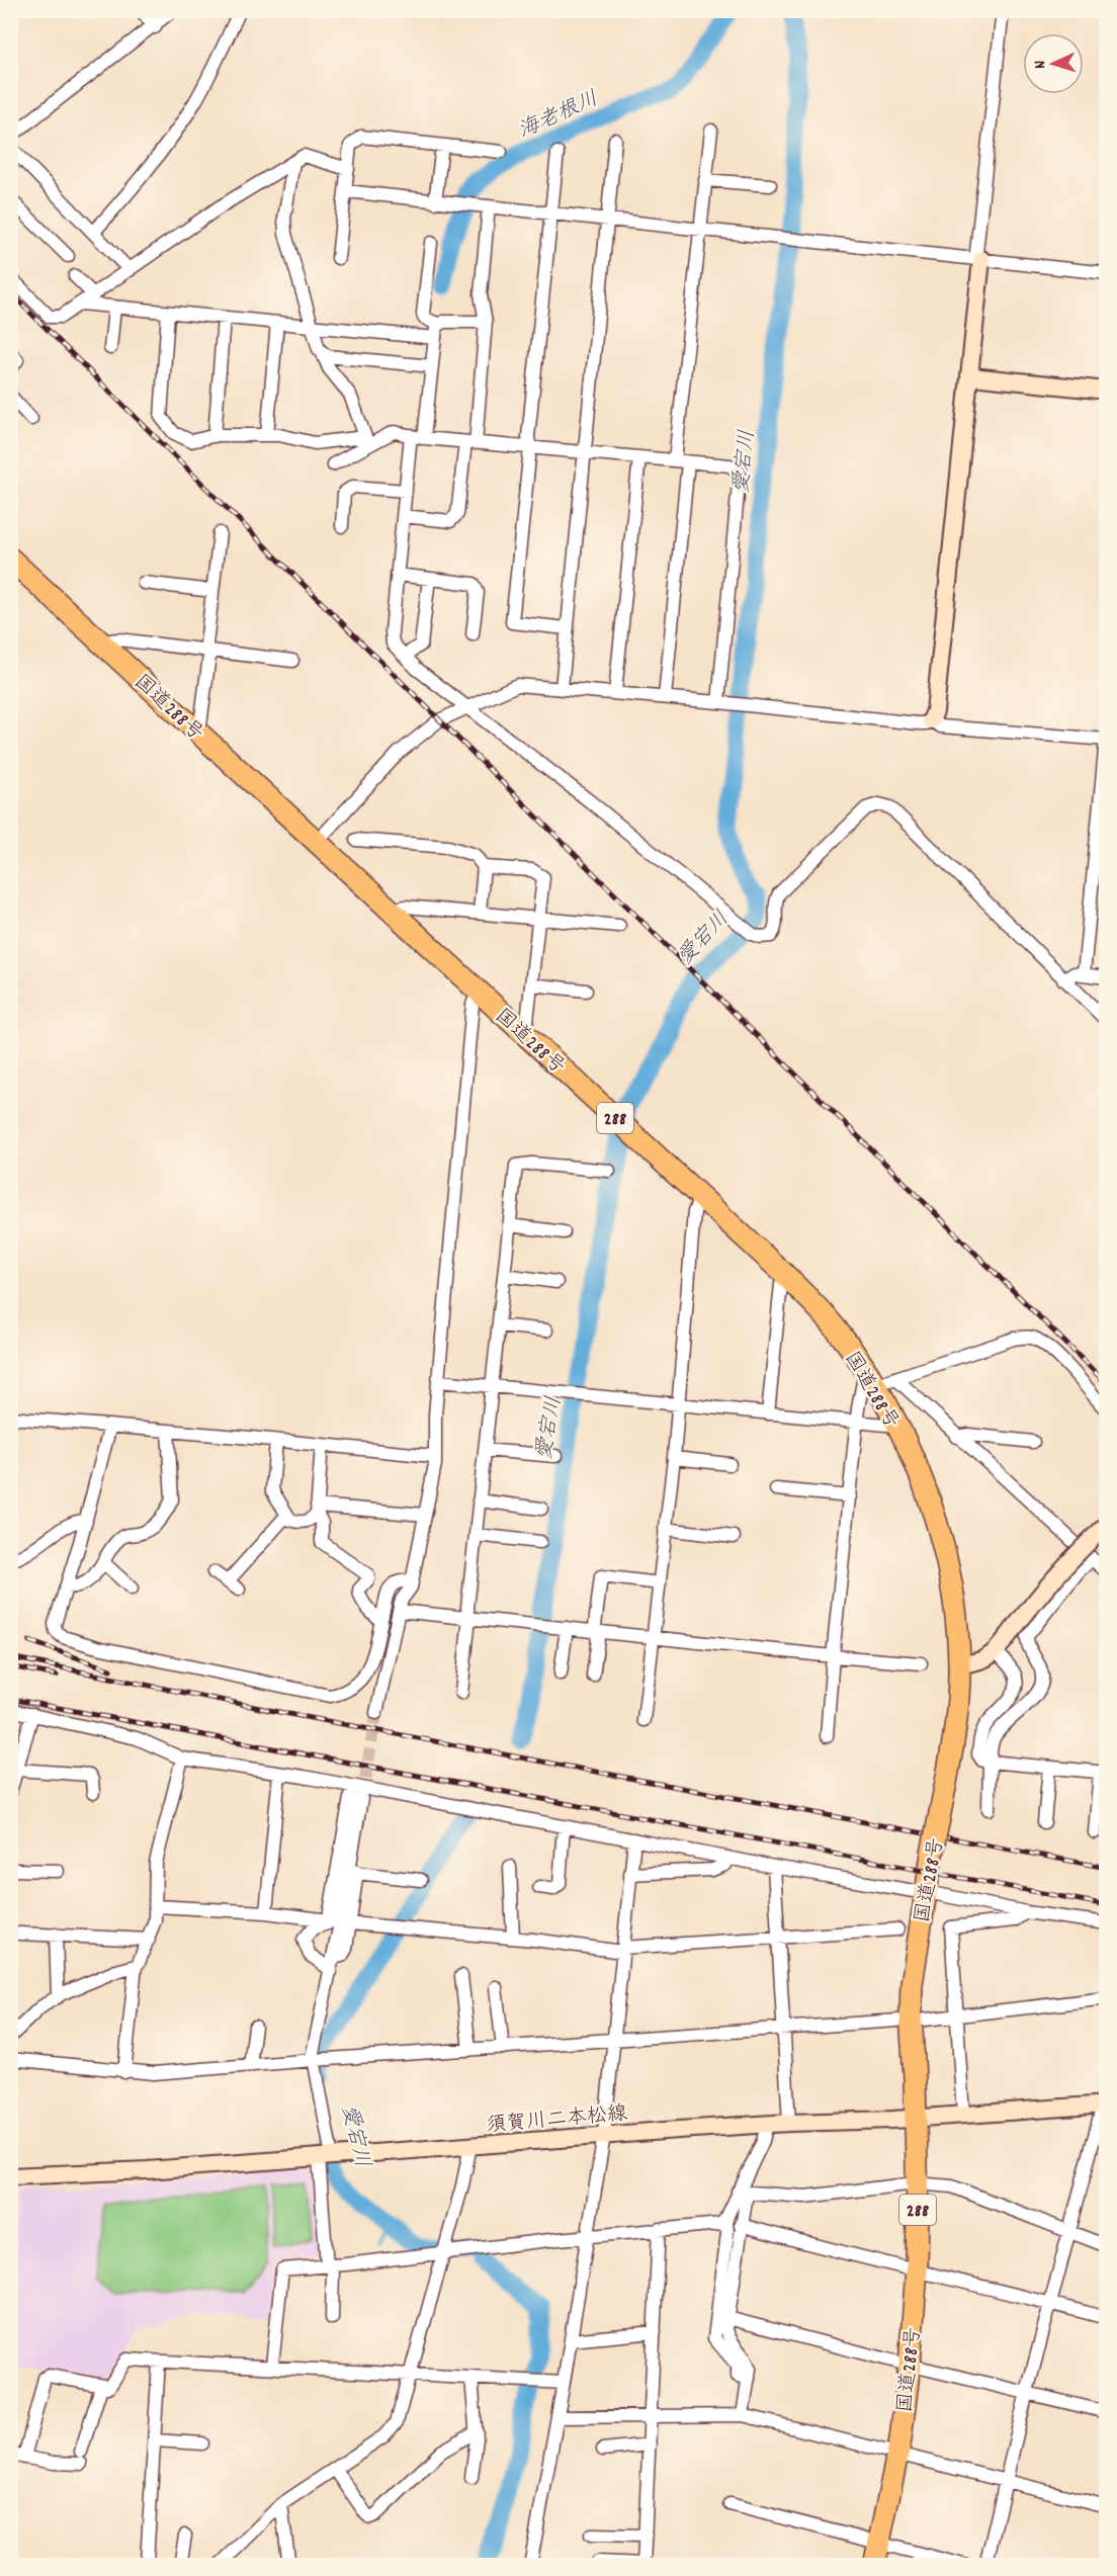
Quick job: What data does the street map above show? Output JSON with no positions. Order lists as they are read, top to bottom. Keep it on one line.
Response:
{"streets":{"highway":["国道288号","288"],"main road":["須賀川二本松線"]},"crossings":[["国道288号","須賀川二本松線"]],"water":["海老根川","愛宕川"],"north":"left"}
